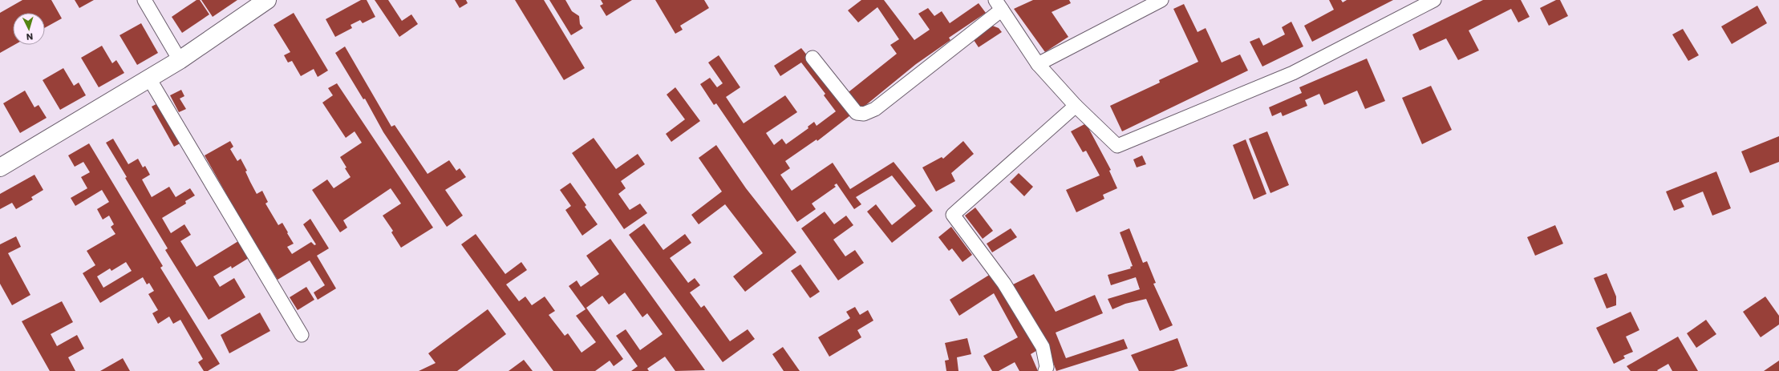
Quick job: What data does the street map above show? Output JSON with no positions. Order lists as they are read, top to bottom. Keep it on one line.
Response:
{"north":"bottom"}
